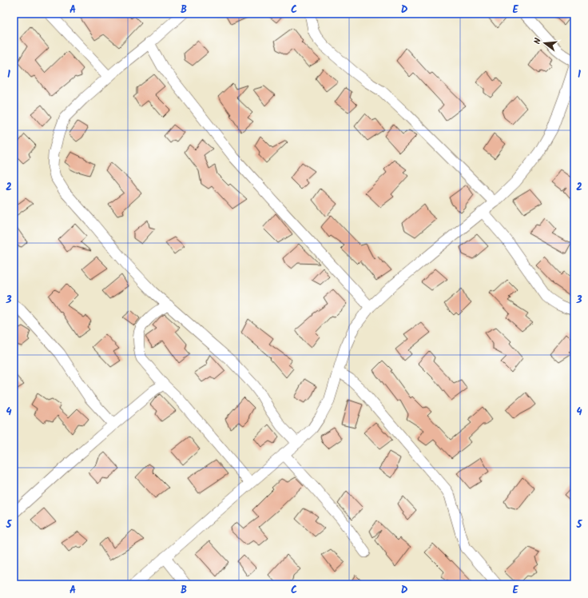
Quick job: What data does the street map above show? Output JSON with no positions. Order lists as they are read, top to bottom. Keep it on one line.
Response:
{"north":"left","grid":{"columns":["A","B","C","D","E"],"rows":["1","2","3","4","5"]}}
